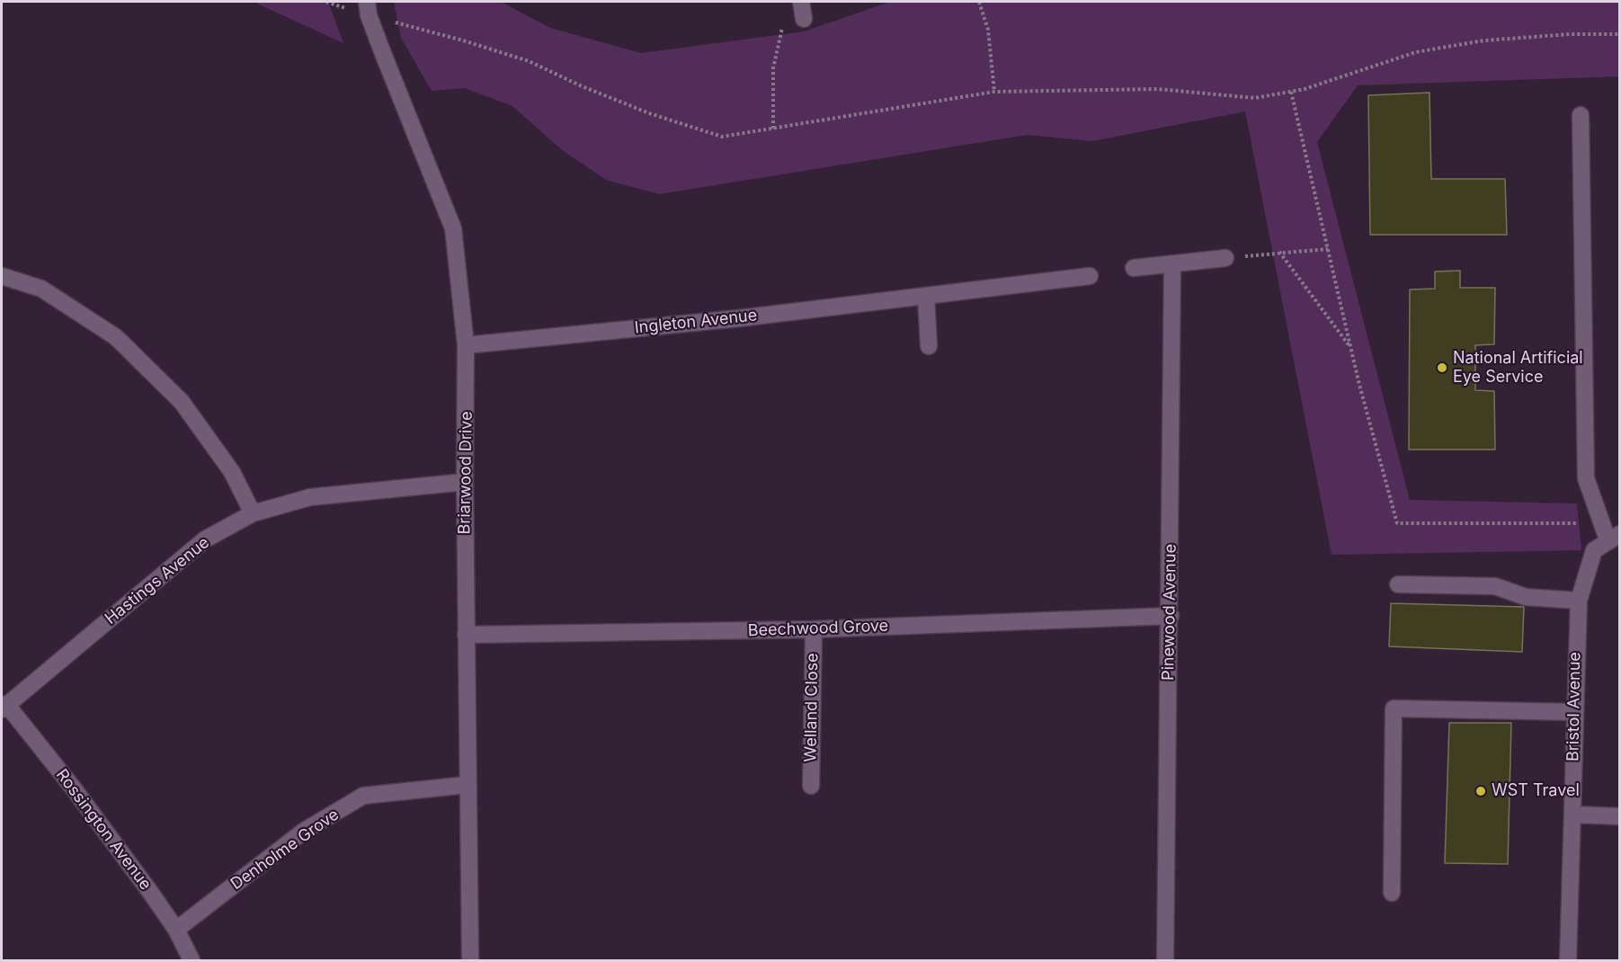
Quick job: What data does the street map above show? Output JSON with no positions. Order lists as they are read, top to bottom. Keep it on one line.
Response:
{"streets":{"street":["Ingleton Avenue","Briarwood Drive","Hastings Avenue","Pinewood Avenue","Beechwood Grove","Bristol Avenue","Welland Close","Rossington Avenue","Denholme Grove"]},"crossings":[["Ingleton Avenue","Briarwood Drive"],["Briarwood Drive","Hastings Avenue"],["Briarwood Drive","Beechwood Grove"],["Briarwood Drive","Denholme Grove"],["Hastings Avenue","Rossington Avenue"],["Pinewood Avenue","Beechwood Grove"],["Beechwood Grove","Welland Close"],["Rossington Avenue","Denholme Grove"]],"places":["National Artificial Eye Service","WST Travel"]}
